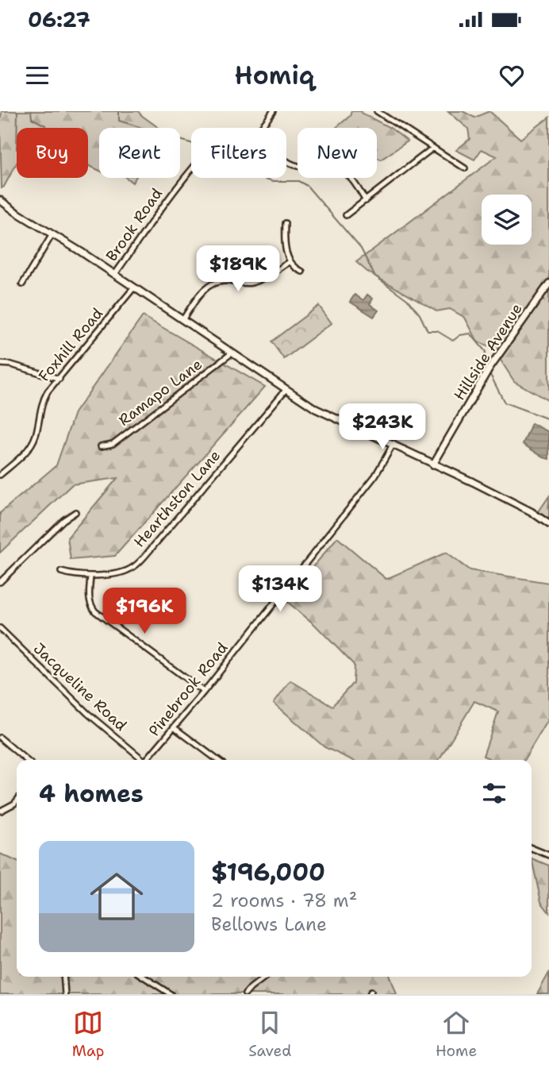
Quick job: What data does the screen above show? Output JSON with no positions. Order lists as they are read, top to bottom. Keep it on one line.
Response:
{"streets":{"main road":["Hillside Avenue"],"street":["Brook Road","Foxhill Road","Ramapo Lane","Hearthston Lane","Jacqueline Road","Pinebrook Road"]},"page":{"status":"06:27","header":"Homiq","chip":["Buy","Rent","Filters","New"],"price":["$189K","$243K","$134K","$196K"],"heading":"4 homes","list":[{"name":"$196,000","note":"2 rooms · 78 m² · Bellows Lane"}],"tabs":["Map","Saved","Home"]}}
